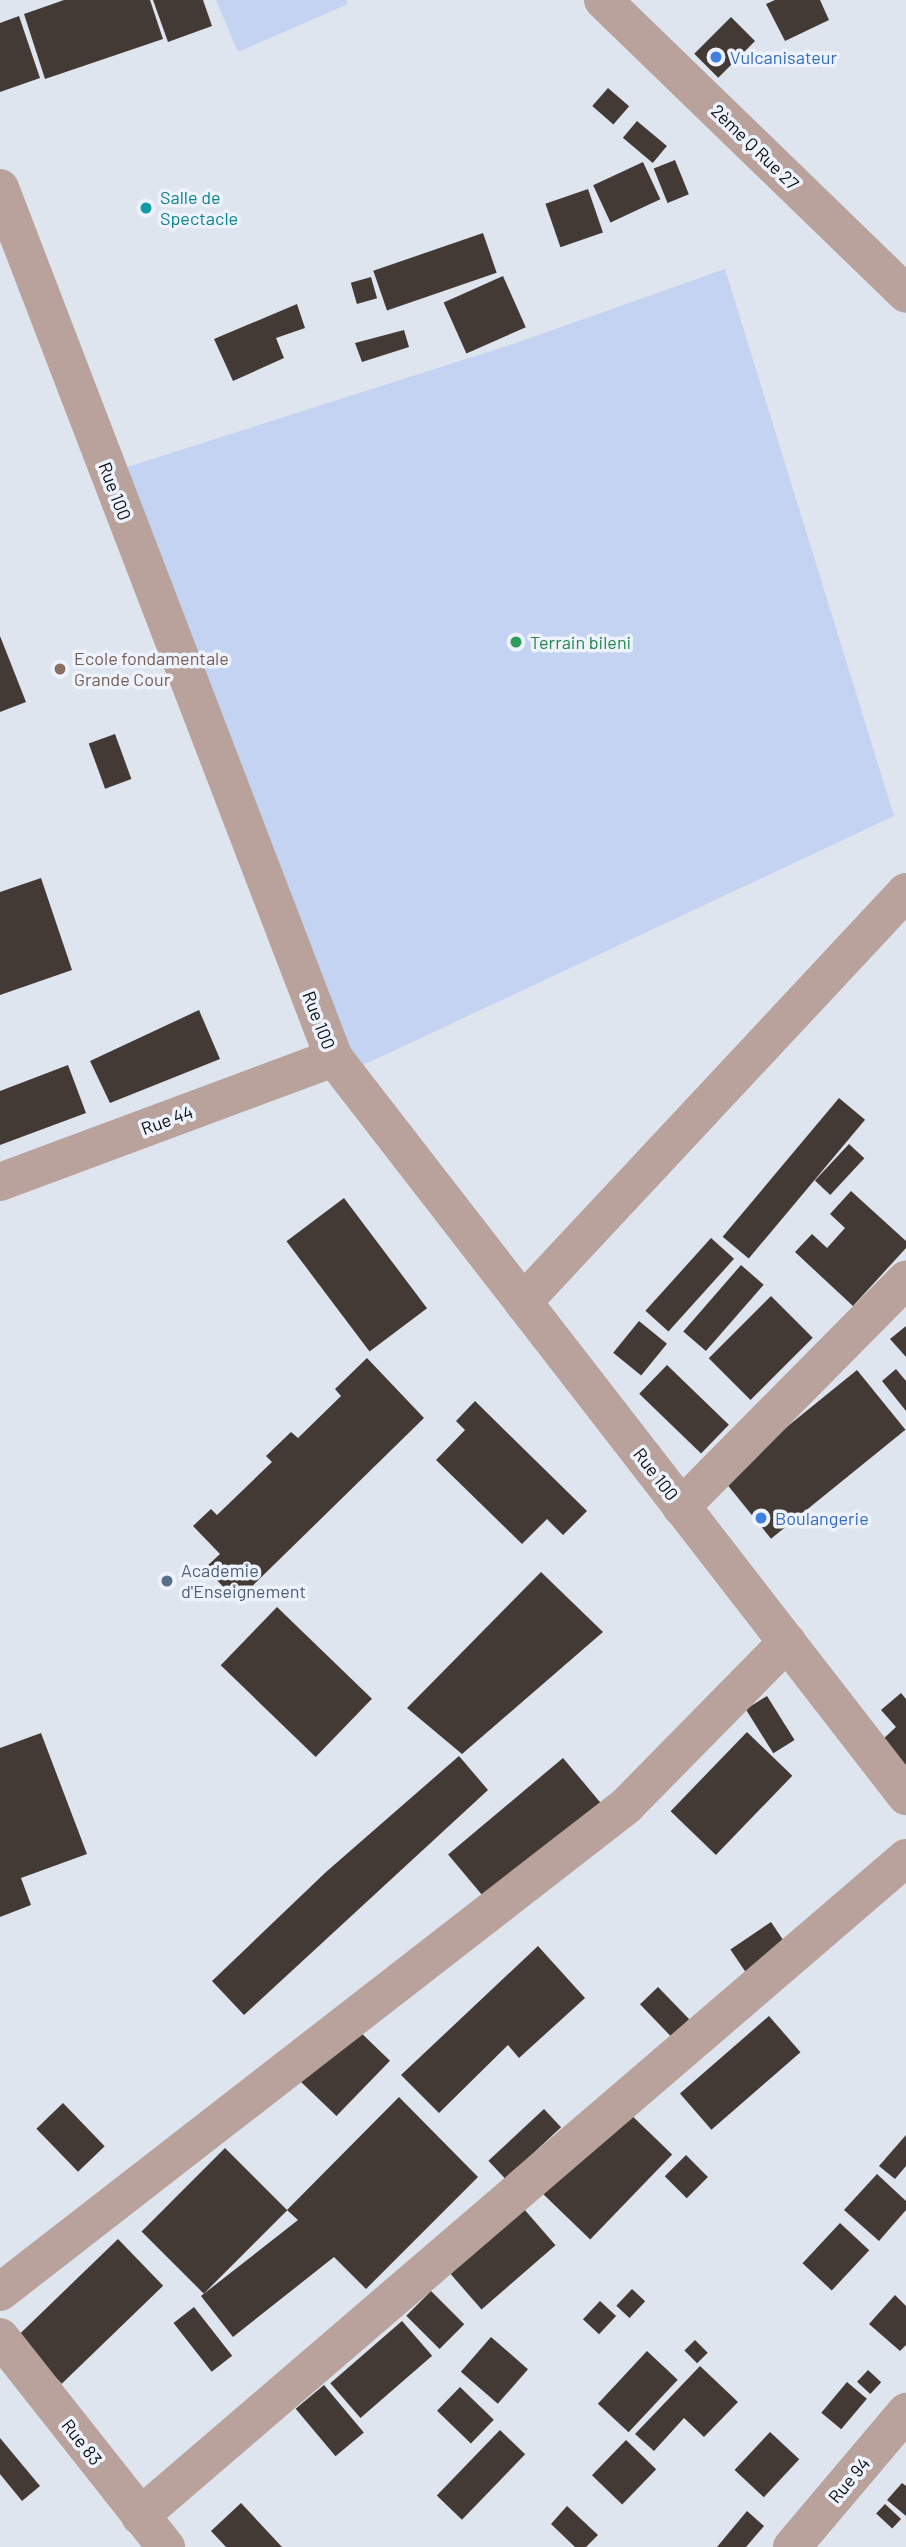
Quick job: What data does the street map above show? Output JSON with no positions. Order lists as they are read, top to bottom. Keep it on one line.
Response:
{"streets":{"street":["2ème Q Rue 27","Rue 100","Rue 44","Rue 83","Rue 94"]},"crossings":[["Rue 100","Rue 44"]],"places":["Vulcanisateur","Salle de Spectacle","Terrain bileni","Ecole fondamentale Grande Cour","Boulangerie","Academie d'Enseignement"]}
